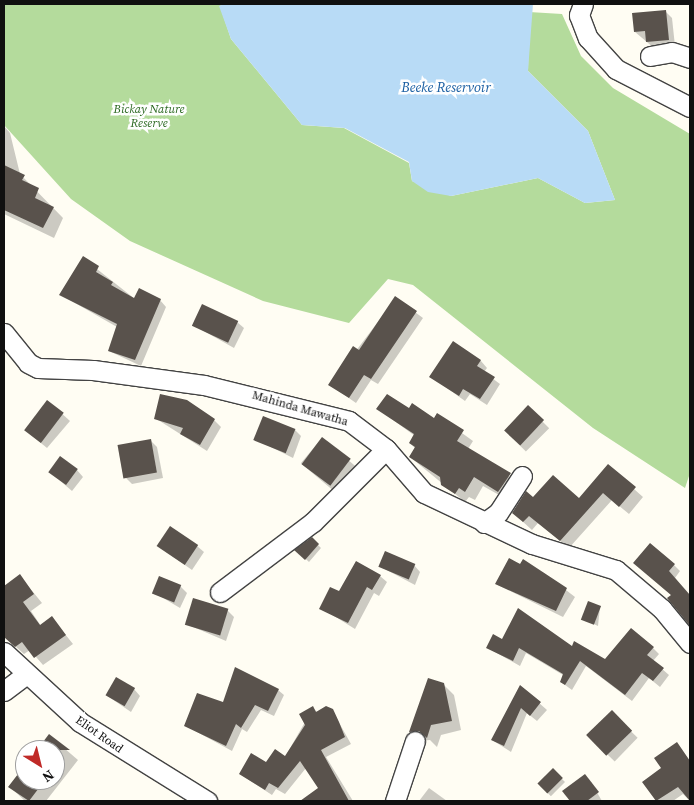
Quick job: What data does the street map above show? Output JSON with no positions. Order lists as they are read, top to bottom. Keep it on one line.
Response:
{"streets":{"street":["Mahinda Mawatha","Eliot Road"]},"water":["Beeke Reservoir"],"parks":["Bickay Nature Reserve"],"north":"bottom right"}
